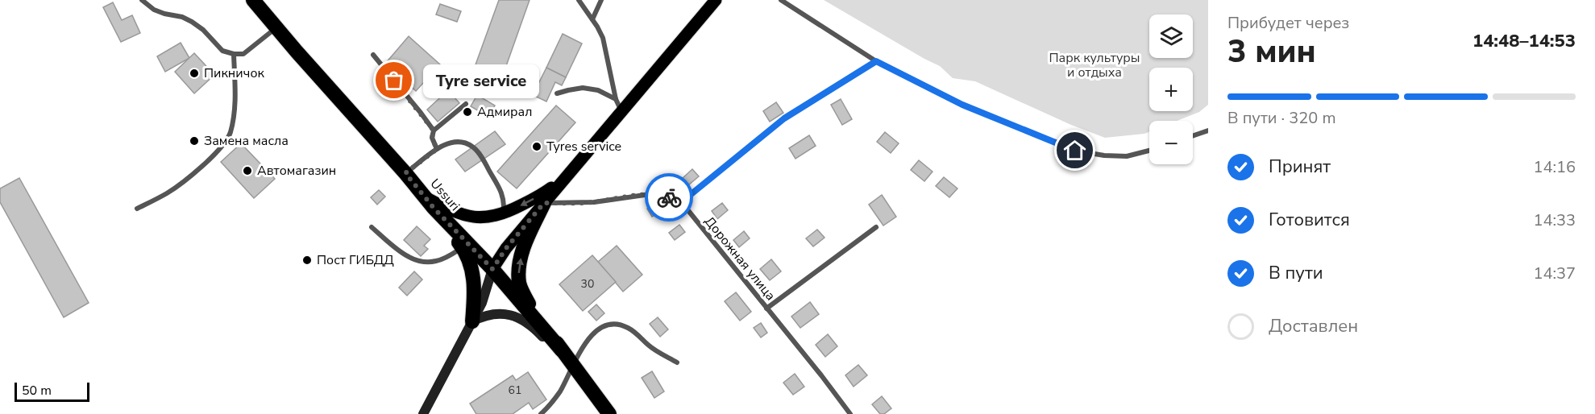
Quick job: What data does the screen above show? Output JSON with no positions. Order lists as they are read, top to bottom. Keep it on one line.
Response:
{"streets":{"highway":["Ussuri"],"lane":["Дорожная улица"]},"parks":["Парк культуры и отдыха"],"places":["Пикничок","Tyre service","Адмирал","Замена масла","Tyres service","Автомагазин","Пост ГИБДД"],"house_numbers":["30","61"],"scale_bar":"50 m","page":{"heading":["3 мин","Прибудет через","14:48–14:53"],"map_buttons":["+","−"],"bubble":"Tyre service","bar":"В пути · 320 m","list":[["Принят","14:16"],["Готовится","14:33"],["В пути","14:37"],"Доставлен"],"scale":"50 m"}}
